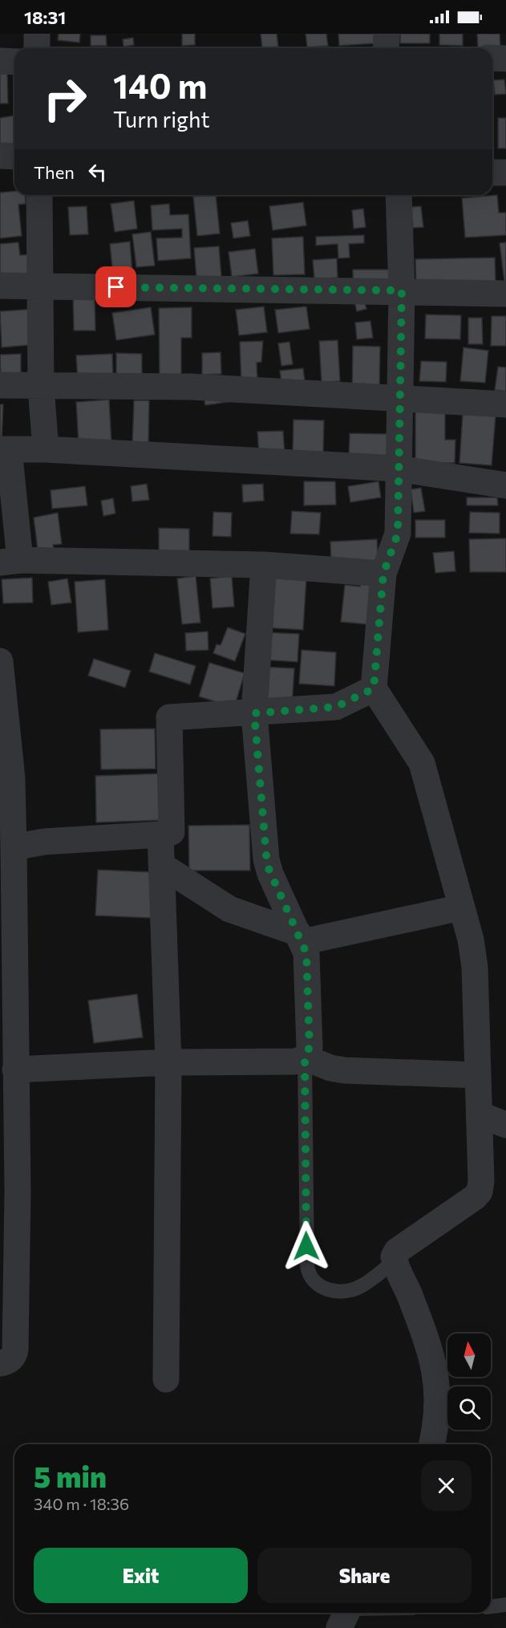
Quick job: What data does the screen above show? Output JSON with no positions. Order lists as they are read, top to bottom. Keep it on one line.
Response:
{"north":"top","page":{"status":"18:31","turn":["140 m","Turn right"],"then":"Then","heading":["5 min","340 m · 18:36"],"buttons":["Exit","Share"]}}
